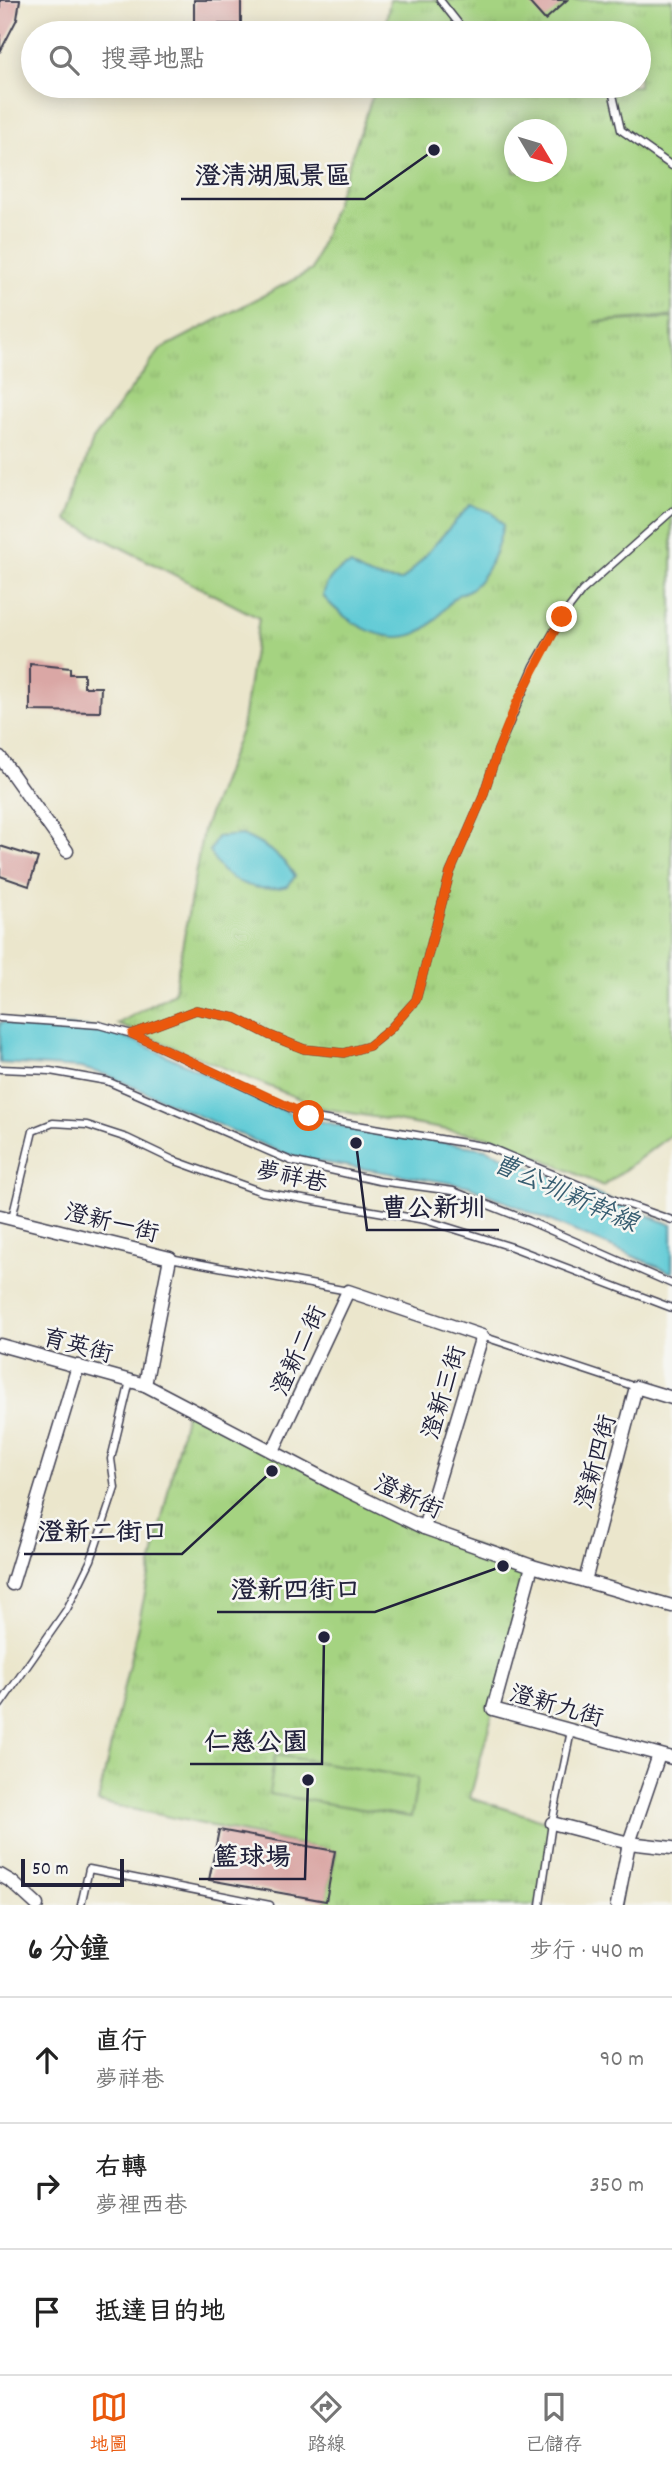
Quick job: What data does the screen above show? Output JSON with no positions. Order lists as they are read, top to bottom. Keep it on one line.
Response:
{"streets":{"street":["澄新一街","育英街","澄新二街","澄新三街","澄新四街","澄新街","澄新九街"],"lane":["夢祥巷"]},"crossings":[["夢祥巷","澄新一街"],["澄新一街","育英街"],["澄新一街","澄新街"],["育英街","澄新街"],["澄新二街","澄新三街"],["澄新二街","澄新街"],["澄新三街","澄新街"],["澄新四街","澄新街"],["澄新街","澄新九街"]],"water":["曹公圳新幹線"],"places":["澄清湖風景區","曹公新圳","澄新二街口","澄新四街口","仁慈公園","籃球場"],"scale_bar":"50 m","north":"bottom right","page":{"search":"搜尋地點","scale":"50 m","heading":["6 分鐘","步行 · 440 m"],"list":[["直行","夢祥巷","90 m"],["右轉","夢裡西巷","350 m"],"抵達目的地"],"nav":["地圖","路線","已儲存"]}}
